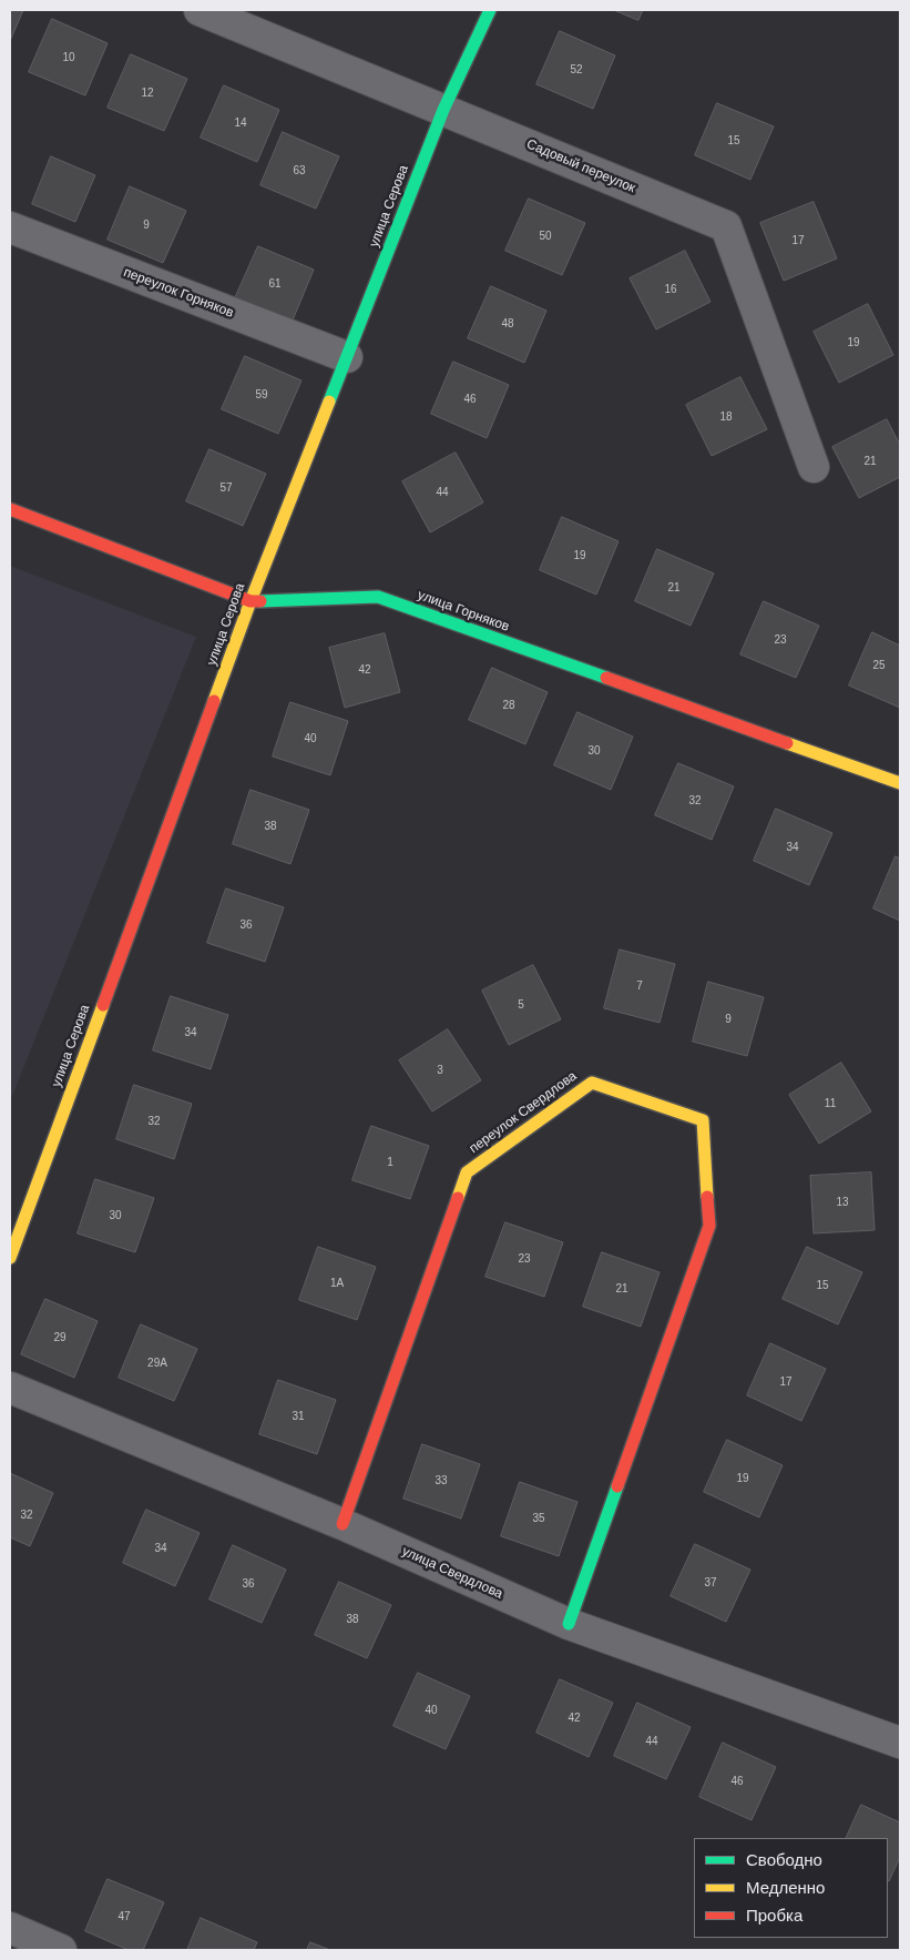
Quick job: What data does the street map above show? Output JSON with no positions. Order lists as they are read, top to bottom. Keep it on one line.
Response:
{"streets":{"street":["Садовый переулок","улица Серова","переулок Горняков","улица Горняков","переулок Свердлова","улица Свердлова"]},"crossings":[["Садовый переулок","улица Серова"],["улица Серова","переулок Горняков"],["улица Серова","улица Горняков"],["переулок Свердлова","улица Свердлова"]],"house_numbers":["10","52","12","14","15","63","9","50","17","61","16","48","19","59","46","18","21","57","44","19","21","23","25","42","28","40","30","32","38","34","36","7","5","9","34","3","11","32","1","13","30","23","1А","15","21","29","29А","17","31","19","33","32","35","34","37","36","38","40","42","44","46","47"],"legend":["Свободно","Медленно","Пробка"]}
